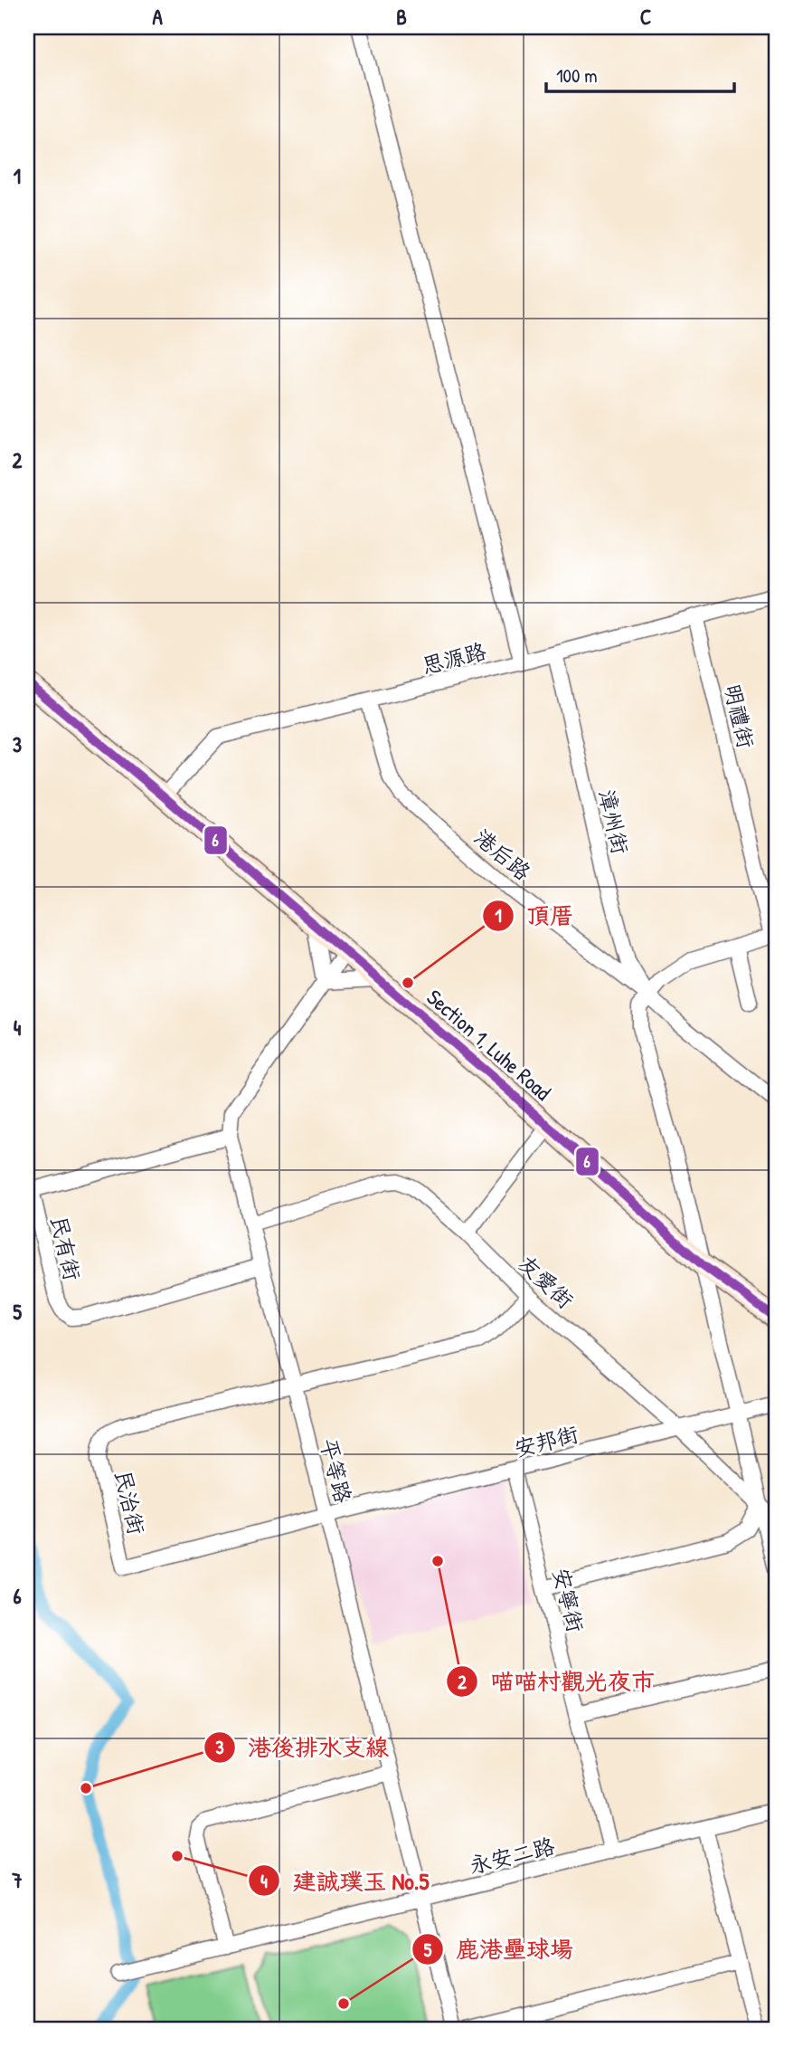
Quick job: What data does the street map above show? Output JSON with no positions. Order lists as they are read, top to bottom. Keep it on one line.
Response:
{"streets":{"main road":["Section 1, Luhe Road"],"street":["思源路","明禮街","漳州街","港后路","民有街","友愛街","安邦街","平等路","民治街","安寧街","永安二路"]},"crossings":[["思源路","明禮街"],["思源路","漳州街"],["思源路","港后路"],["思源路","Section 1, Luhe Road"],["漳州街","港后路"],["Section 1, Luhe Road","平等路"],["民有街","平等路"],["友愛街","安邦街"],["友愛街","平等路"],["安邦街","平等路"],["安邦街","民治街"],["安邦街","安寧街"],["平等路","民治街"],["平等路","永安二路"],["安寧街","永安二路"]],"places":["頂厝","喵喵村觀光夜市","港後排水支線","建誠璞玉 No.5","鹿港壘球場"],"lines":["transit line 6"],"scale_bar":"100 m","grid":{"columns":["A","B","C"],"rows":["1","2","3","4","5","6","7"]}}
